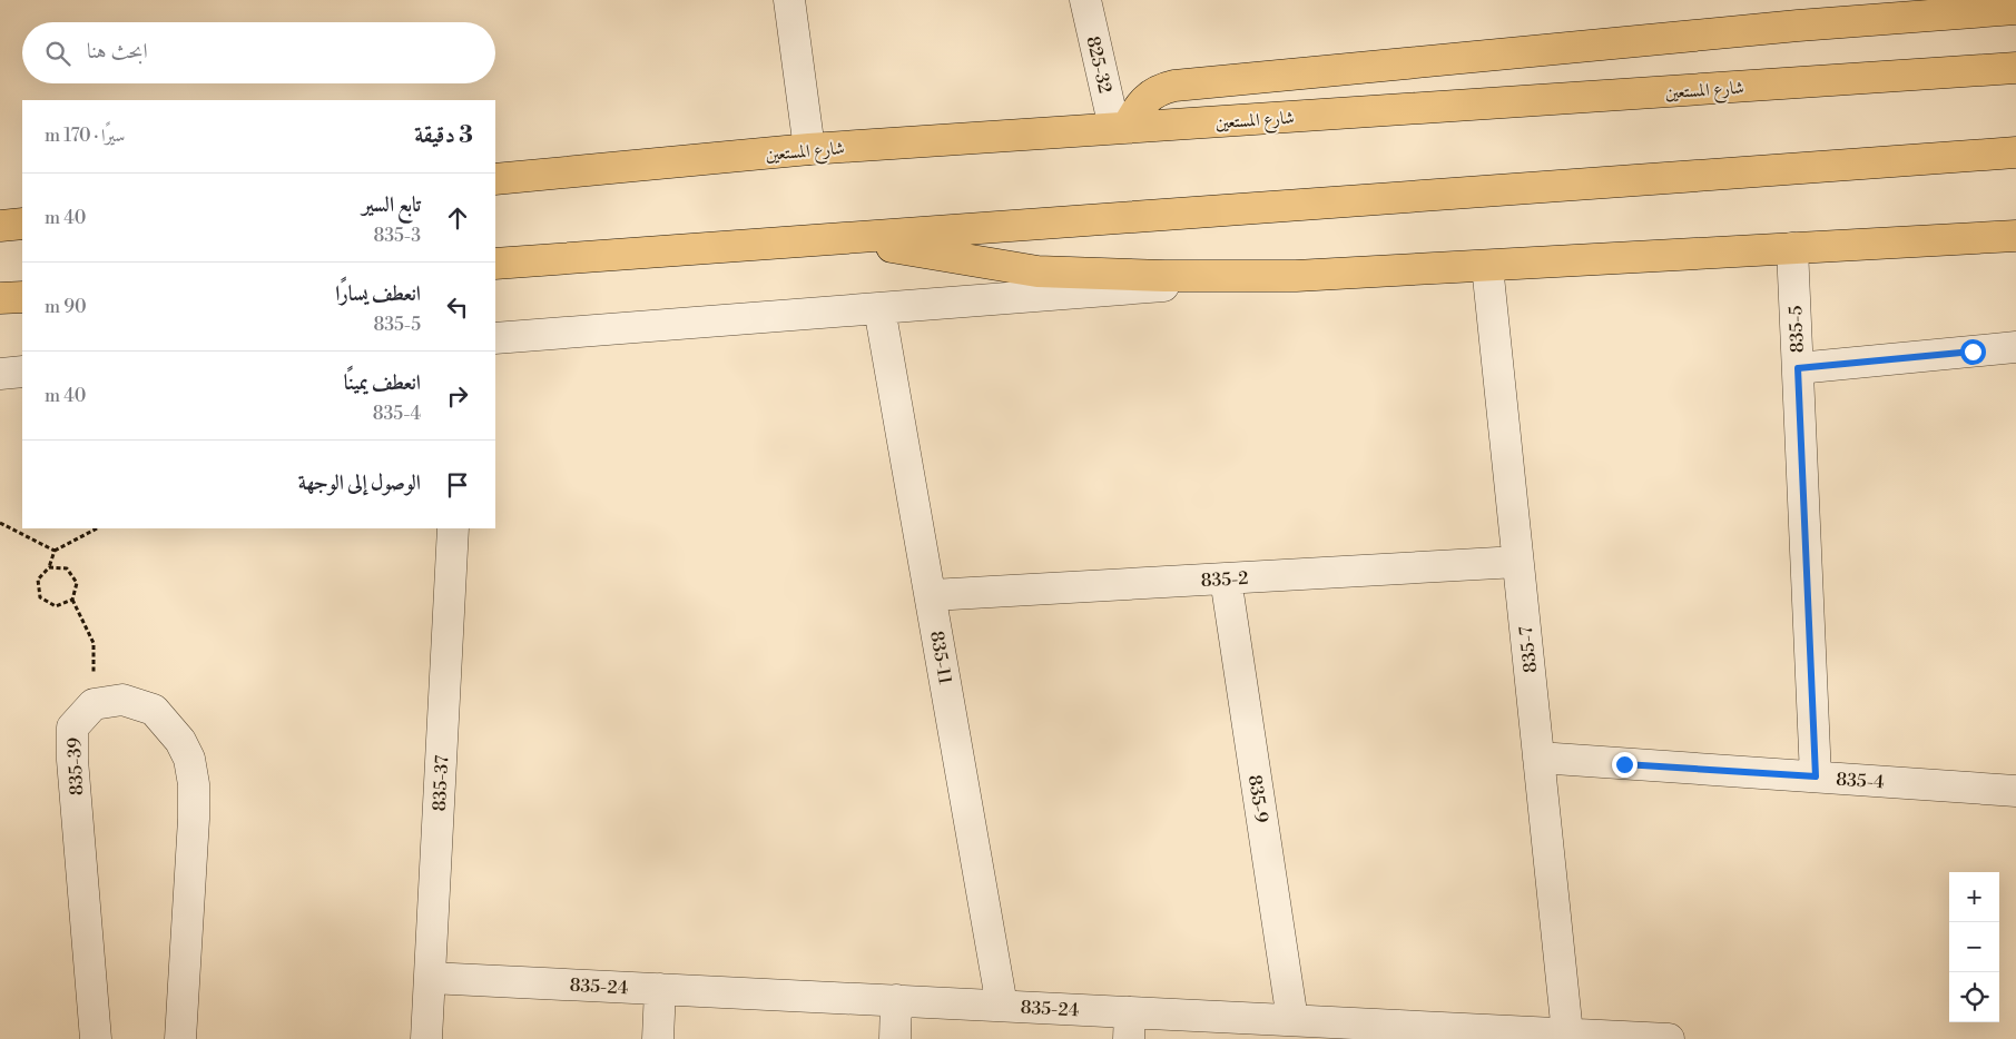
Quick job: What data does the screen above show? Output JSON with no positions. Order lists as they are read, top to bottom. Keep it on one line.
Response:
{"streets":{"main road":["شارع المستعين"],"street":["825-32","835-5","835-2","835-7","835-11","835-39","835-4","835-37","835-9","835-24"]},"crossings":[["825-32","شارع المستعين"],["835-5","835-4"],["835-2","835-7"],["835-2","835-11"],["835-2","835-9"],["835-7","835-4"],["835-7","835-24"],["835-11","835-24"],["835-37","835-24"],["835-9","835-24"]],"page":{"search":"ابحث هنا","heading":["3 دقيقة","سيرًا · 170 m"],"list":[["تابع السير","835-3","40 m"],["انعطف يسارًا","835-5","90 m"],["انعطف يمينًا","835-4","40 m"],"الوصول إلى الوجهة"],"map_buttons":["+","−"]}}
